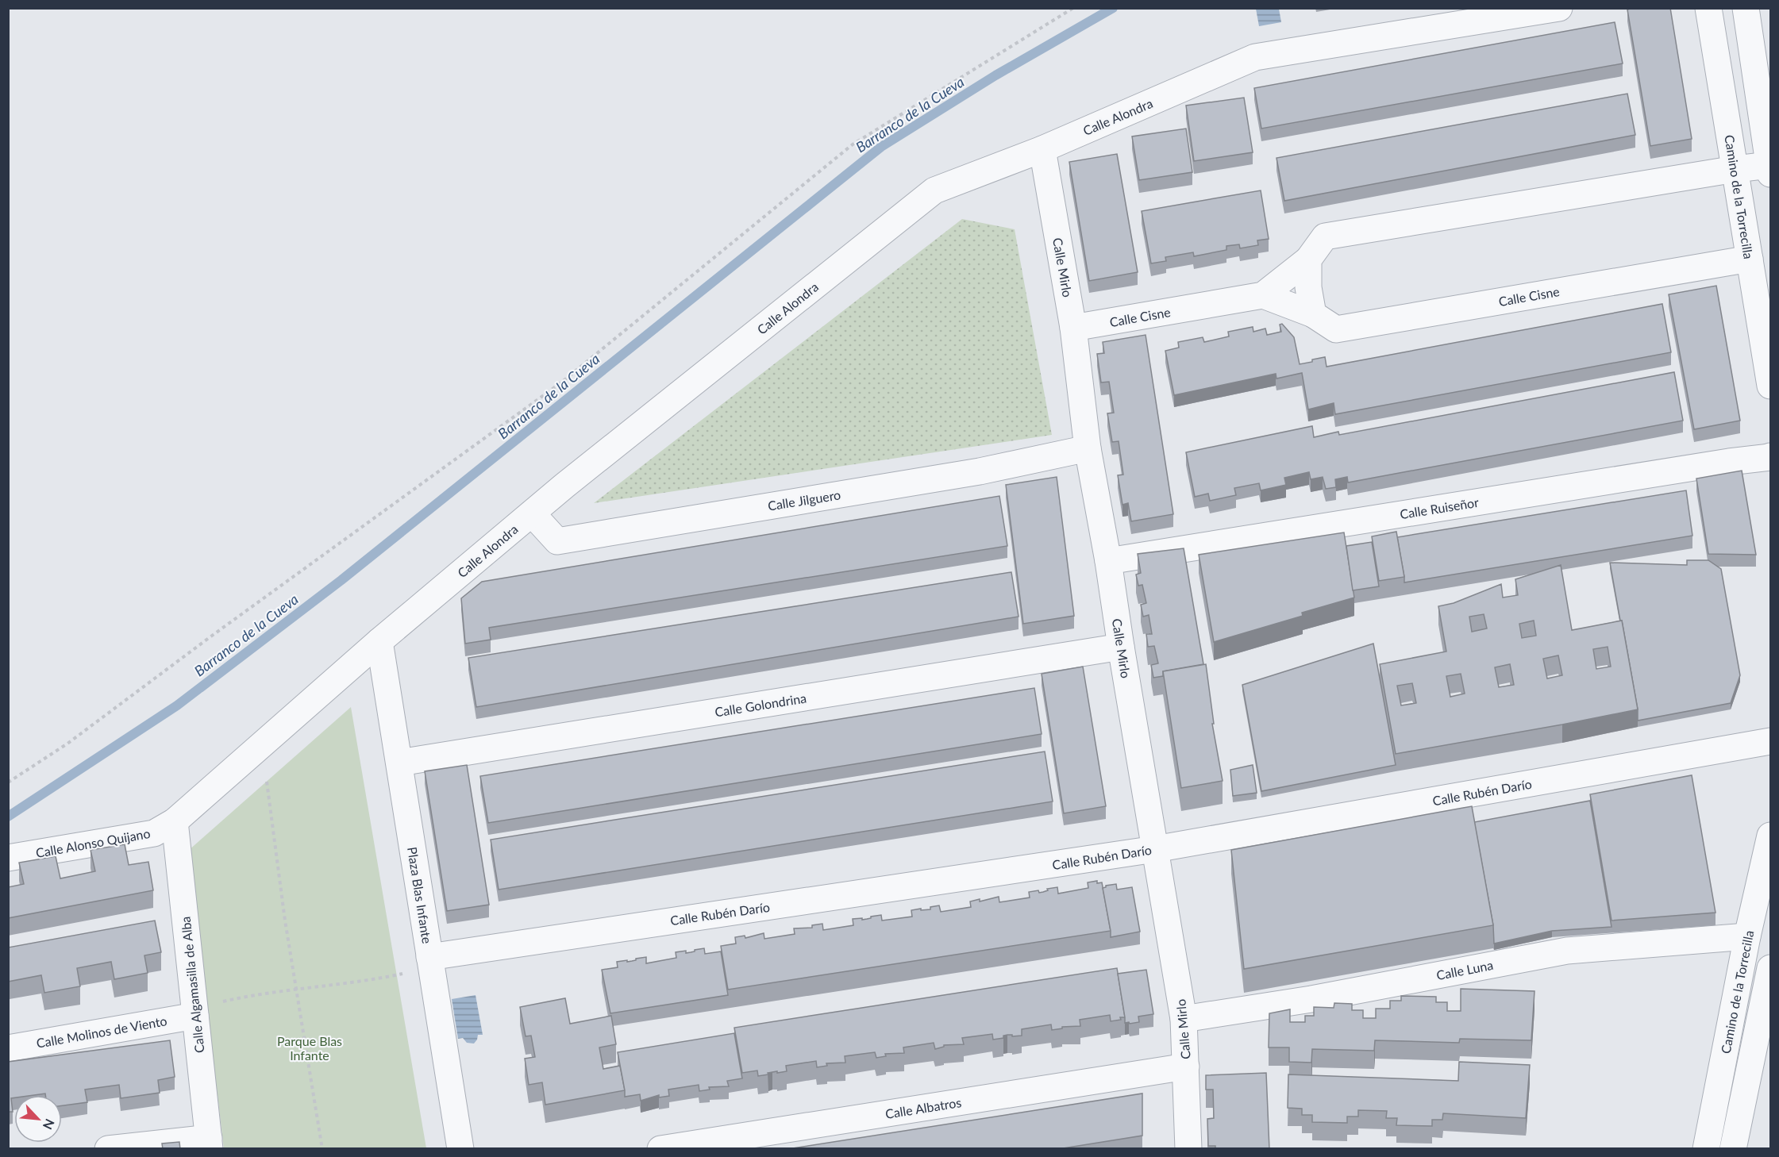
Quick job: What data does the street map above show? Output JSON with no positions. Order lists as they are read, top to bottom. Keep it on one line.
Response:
{"streets":{"street":["Calle Alondra","Camino de la Torrecilla","Calle Mirlo","Calle Cisne","Calle Jilguero","Calle Ruiseñor","Calle Golondrina","Calle Rubén Darío","Calle Alonso Quijano","Plaza Blas Infante","Calle Luna","Calle Algamasilla de Alba","Calle Molinos de Viento","Calle Albatros"]},"crossings":[["Calle Alondra","Calle Mirlo"],["Calle Alondra","Calle Jilguero"],["Calle Alondra","Calle Alonso Quijano"],["Calle Alondra","Plaza Blas Infante"],["Calle Alondra","Calle Algamasilla de Alba"],["Camino de la Torrecilla","Calle Cisne"],["Camino de la Torrecilla","Calle Luna"],["Calle Mirlo","Calle Cisne"],["Calle Mirlo","Calle Jilguero"],["Calle Mirlo","Calle Ruiseñor"],["Calle Mirlo","Calle Golondrina"],["Calle Mirlo","Calle Rubén Darío"],["Calle Mirlo","Calle Luna"],["Calle Mirlo","Calle Albatros"],["Calle Golondrina","Plaza Blas Infante"],["Calle Rubén Darío","Plaza Blas Infante"],["Calle Alonso Quijano","Calle Algamasilla de Alba"],["Calle Algamasilla de Alba","Calle Molinos de Viento"]],"water":["Barranco de la Cueva"],"parks":["Parque Blas Infante"],"north":"bottom right"}
